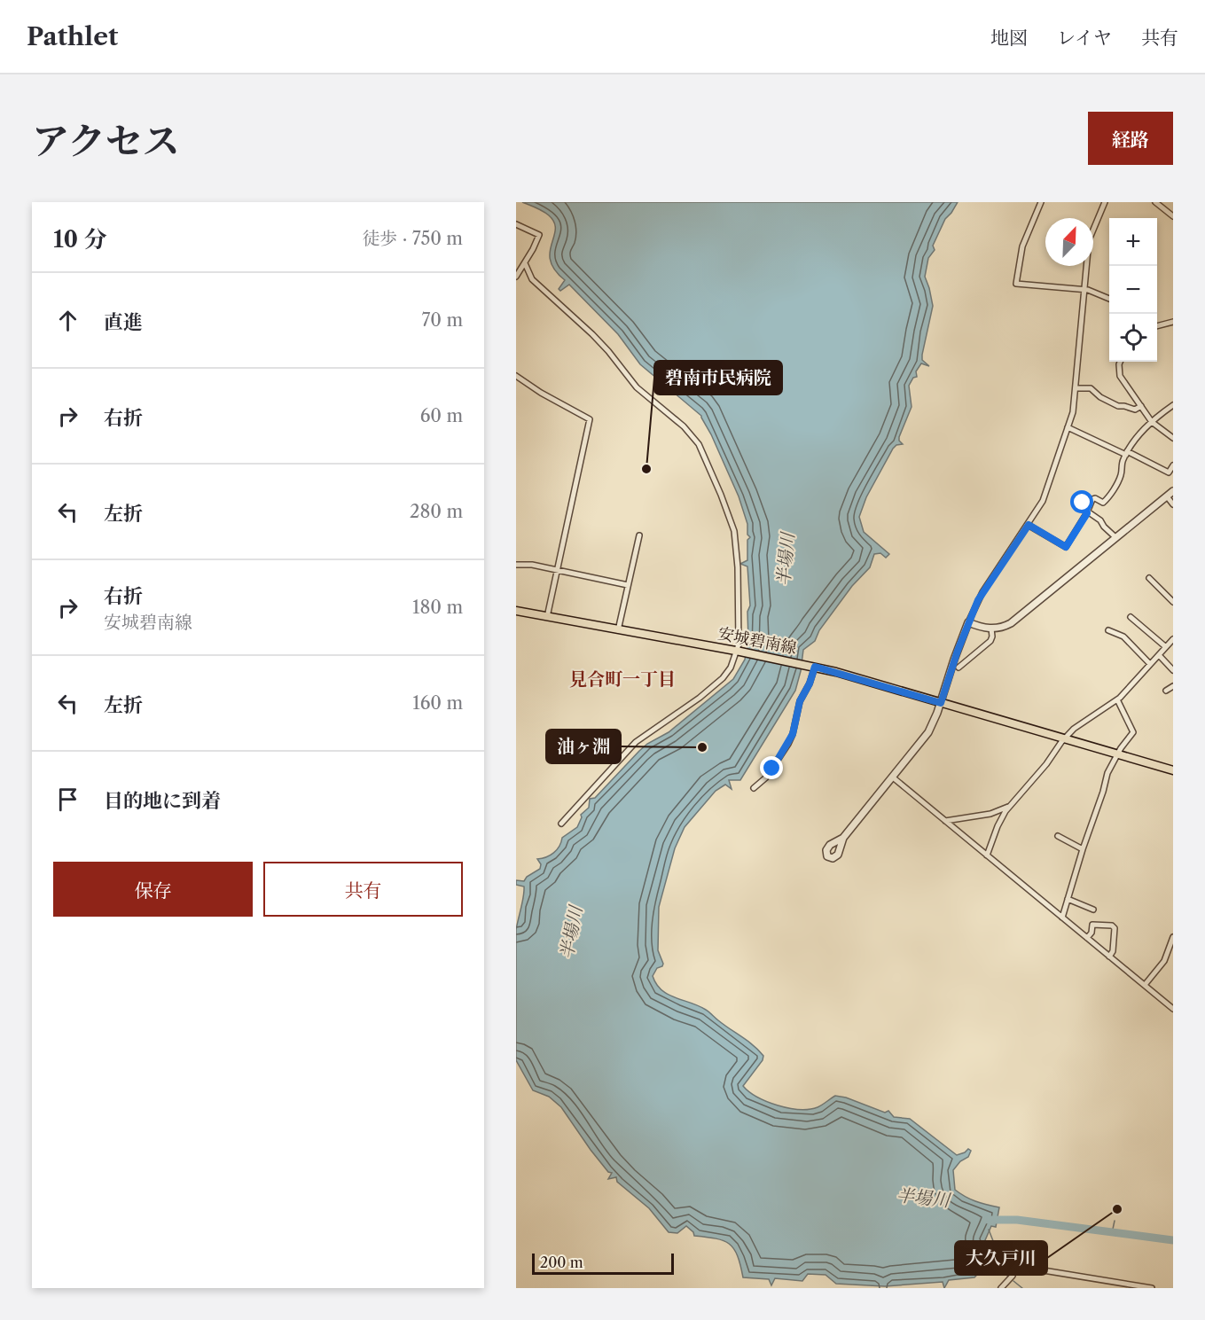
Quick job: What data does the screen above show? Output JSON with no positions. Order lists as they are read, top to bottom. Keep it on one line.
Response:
{"streets":{"main road":["安城碧南線"]},"districts":["見合町一丁目"],"water":["半場川"],"places":["碧南市民病院","油ヶ淵","大久戸川"],"scale_bar":"200 m","north":"top right","page":{"header":"Pathlet","nav":["地図","レイヤ","共有"],"title":"アクセス","buttons":["経路",["保存","共有"]],"heading":["10 分","徒歩 · 750 m"],"map_buttons":["+","−"],"list":[["直進","70 m"],["右折","60 m"],["左折","280 m"],["右折","安城碧南線","180 m"],["左折","160 m"],"目的地に到着"],"scale":"200 m"}}
